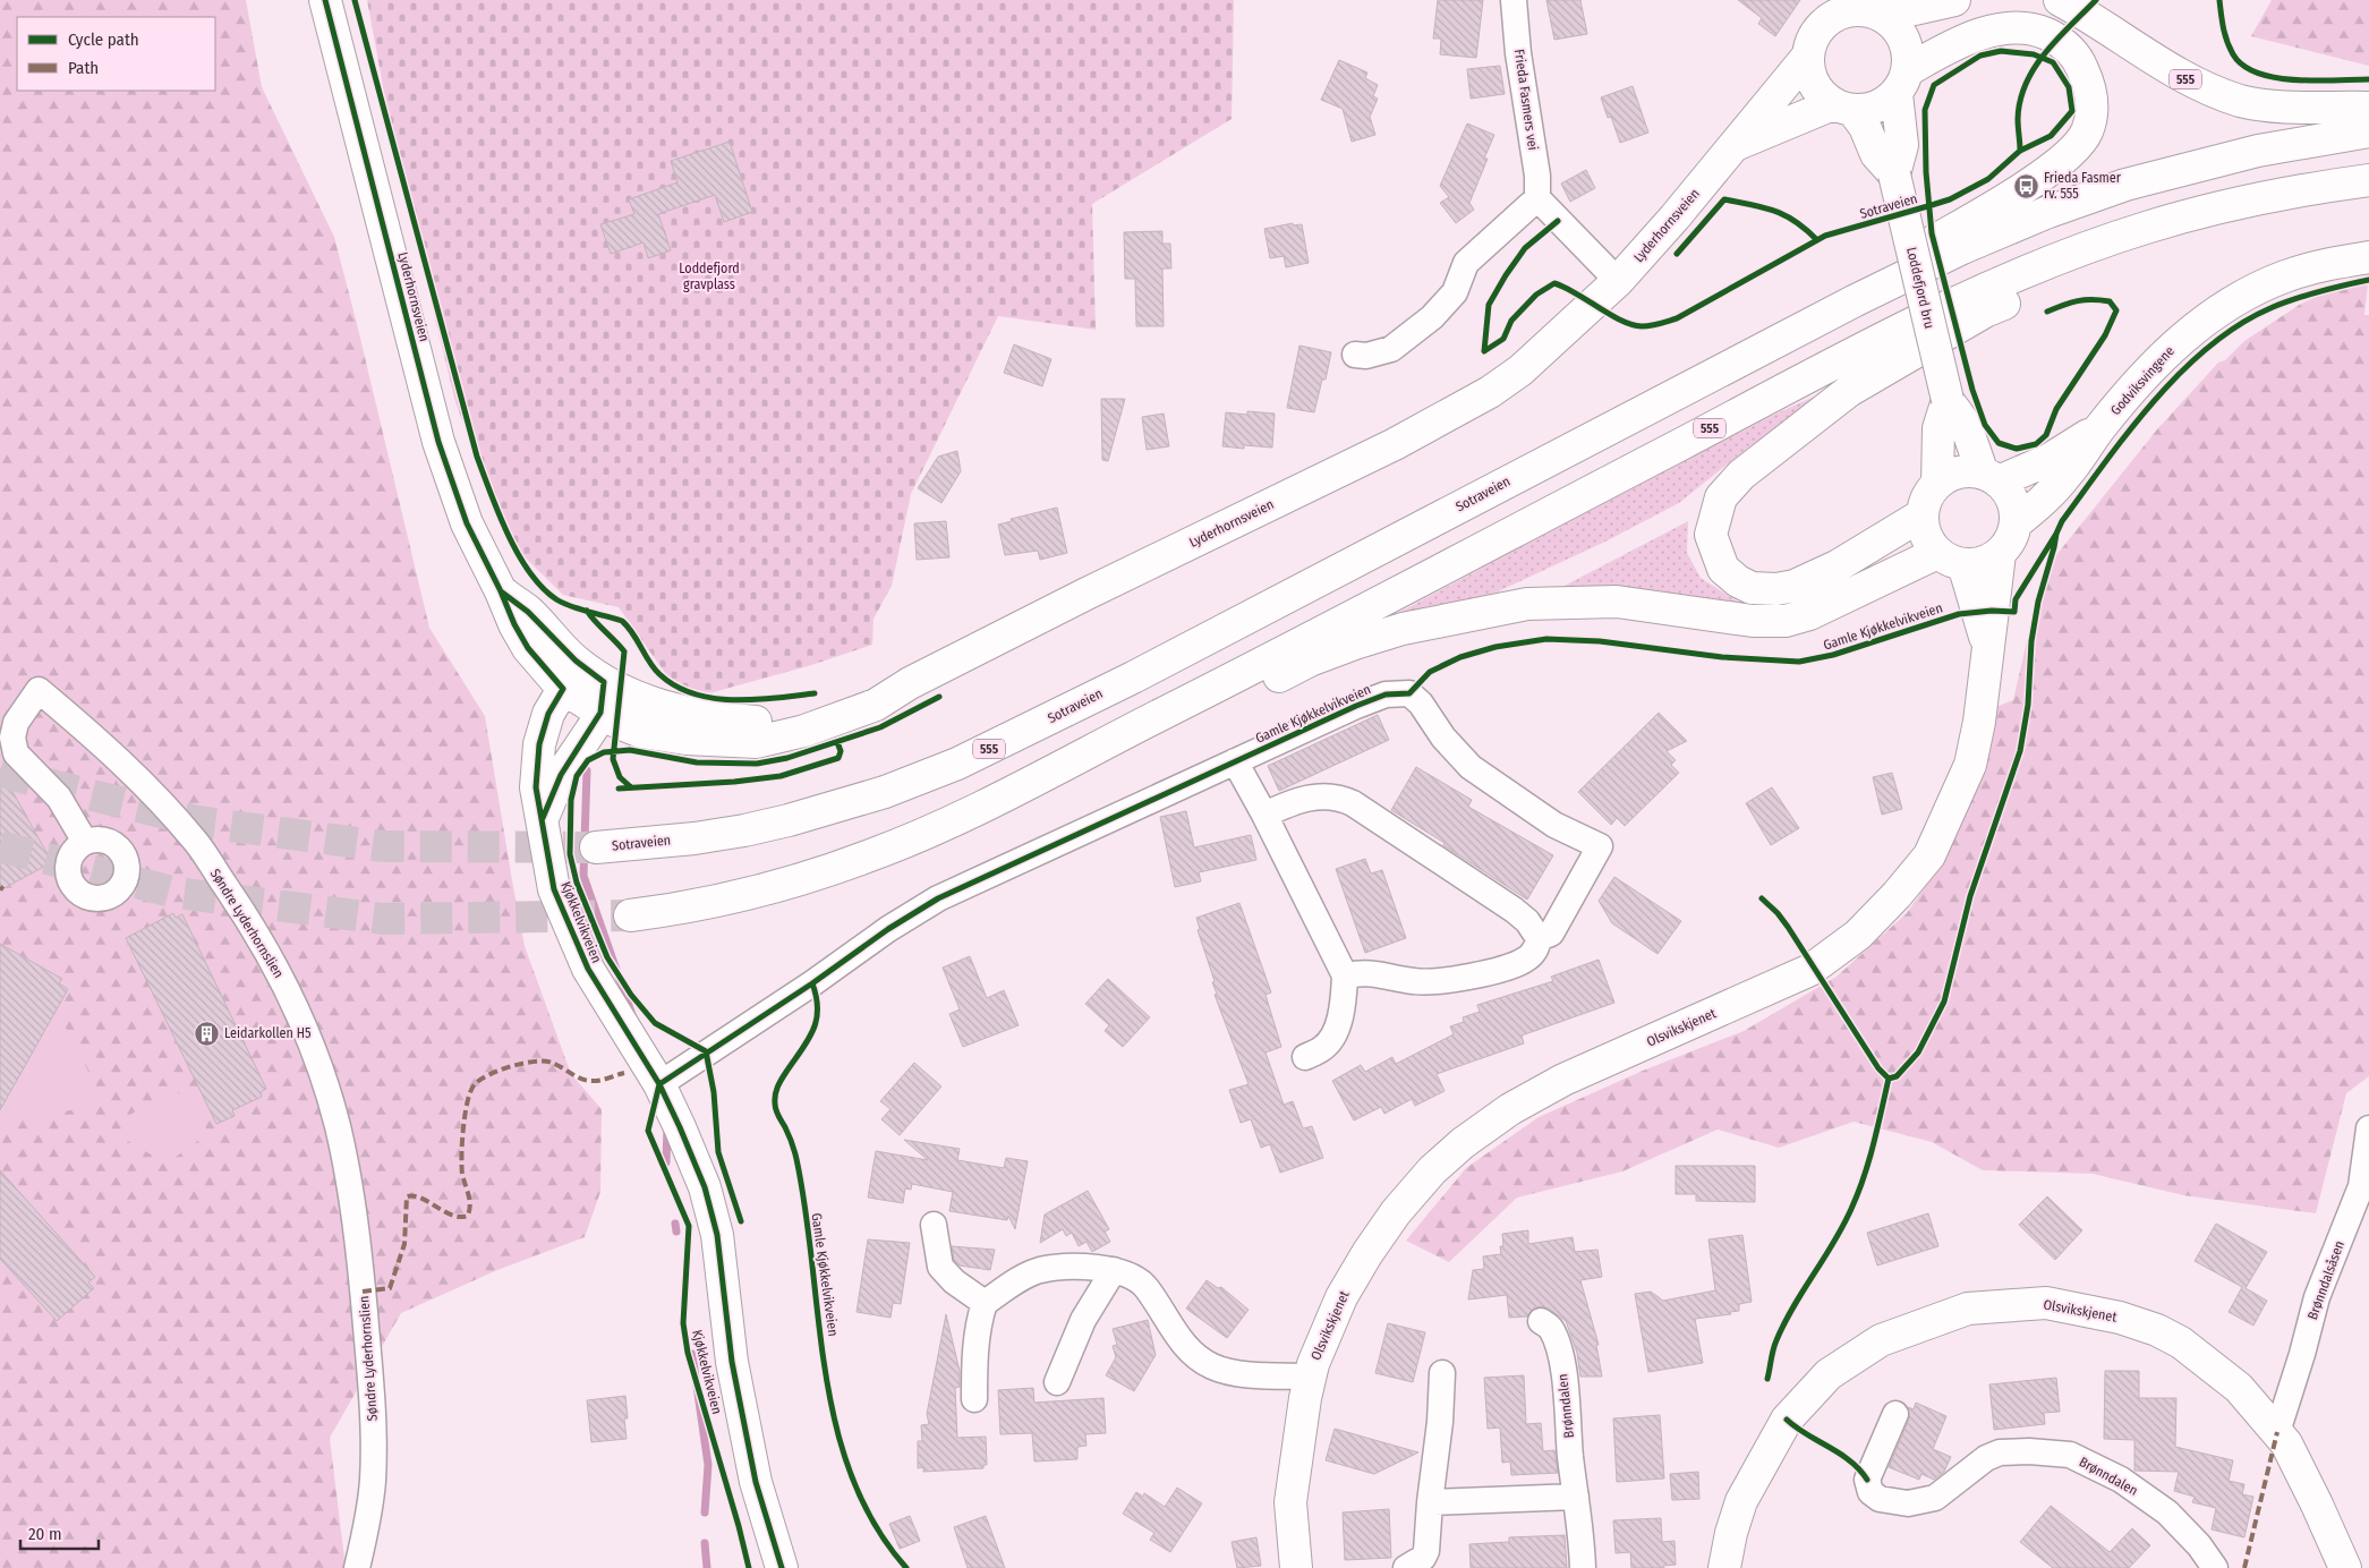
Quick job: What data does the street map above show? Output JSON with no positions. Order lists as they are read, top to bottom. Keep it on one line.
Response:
{"streets":{"main road":["555","Sotraveien","Lyderhornsveien","Loddefjord bru","Godviksvingene","Kjøkkelvikveien","Olsvikskjenet"],"street":["Frieda Fasmers vei","Gamle Kjøkkelvikveien","Søndre Lyderhornslien","Brønndalsåsen","Brønndalen"]},"crossings":[["555","Sotraveien"],["555","Lyderhornsveien"],["555","Godviksvingene"],["555","Olsvikskjenet"],["Lyderhornsveien","Kjøkkelvikveien"],["Godviksvingene","Olsvikskjenet"],["Gamle Kjøkkelvikveien","Kjøkkelvikveien"],["Olsvikskjenet","Brønndalsåsen"]],"parks":["Loddefjord gravplass"],"places":{"bus stop":["Frieda Fasmer rv. 555"],"building":["Leidarkollen H5"]},"legend":["Cycle path","Path"],"scale_bar":"20 m"}
